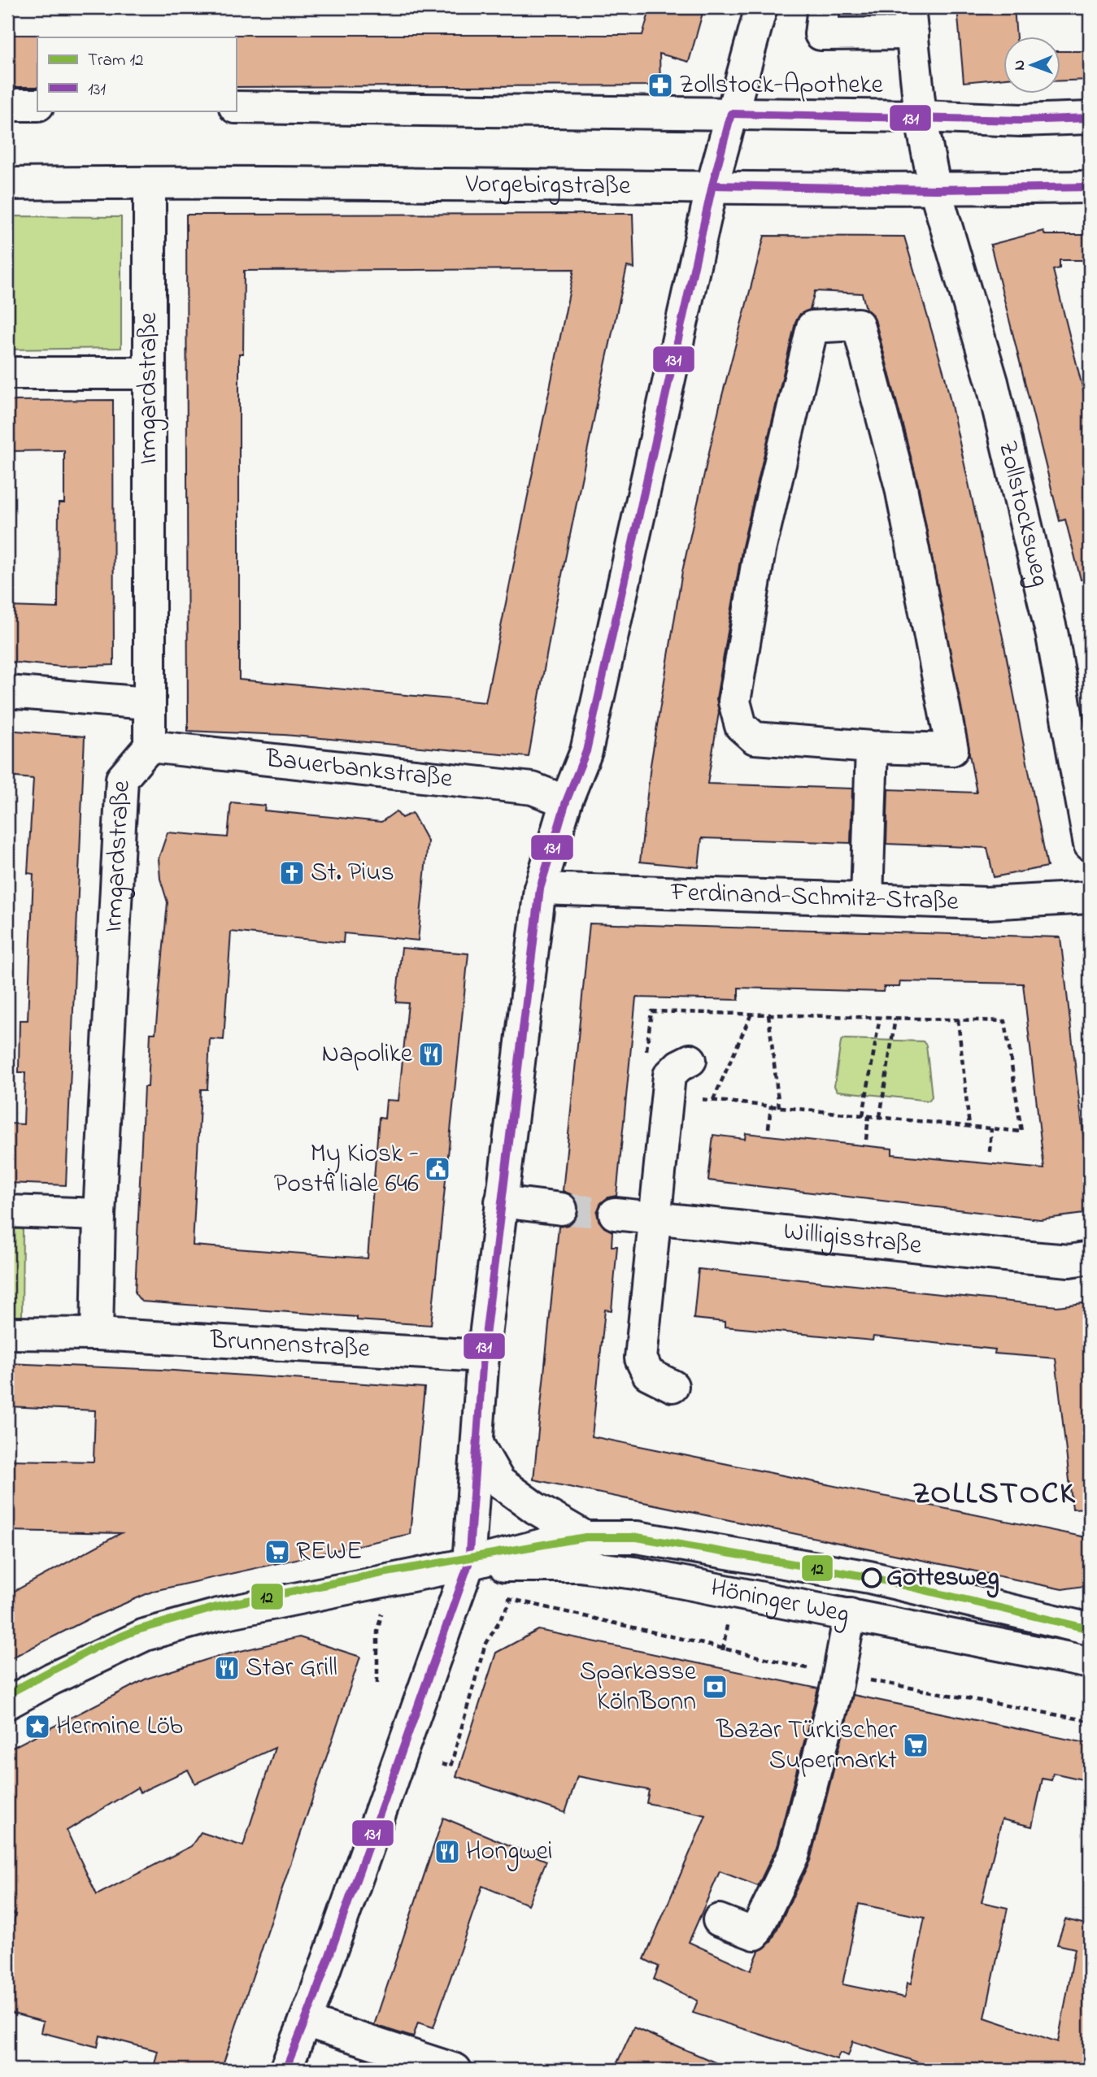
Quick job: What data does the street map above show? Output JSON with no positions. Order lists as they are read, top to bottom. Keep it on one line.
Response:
{"streets":{"street":["Vorgebirgstraße","Irmgardstraße","Zollstocksweg","Bauerbankstraße","Ferdinand-Schmitz-Straße","Willigisstraße","Brunnenstraße","Höninger Weg"]},"crossings":[["Vorgebirgstraße","Irmgardstraße"],["Vorgebirgstraße","Zollstocksweg"],["Irmgardstraße","Bauerbankstraße"],["Irmgardstraße","Brunnenstraße"]],"districts":["ZOLLSTOCK"],"places":{"pharmacy":["Zollstock-Apotheke"],"church":["St. Pius"],"restaurant":["Napolike","Star Grill","Hongwei"],"public building":["My Kiosk - Postfiliale 646"],"supermarket":["REWE","Bazar Türkischer Supermarkt"],"other":["Gottesweg"],"bank":["Sparkasse KölnBonn"],"place":["Hermine Löb"]},"lines":["transit line 131","tram line 12"],"legend":["Tram 12","131"],"north":"left"}
